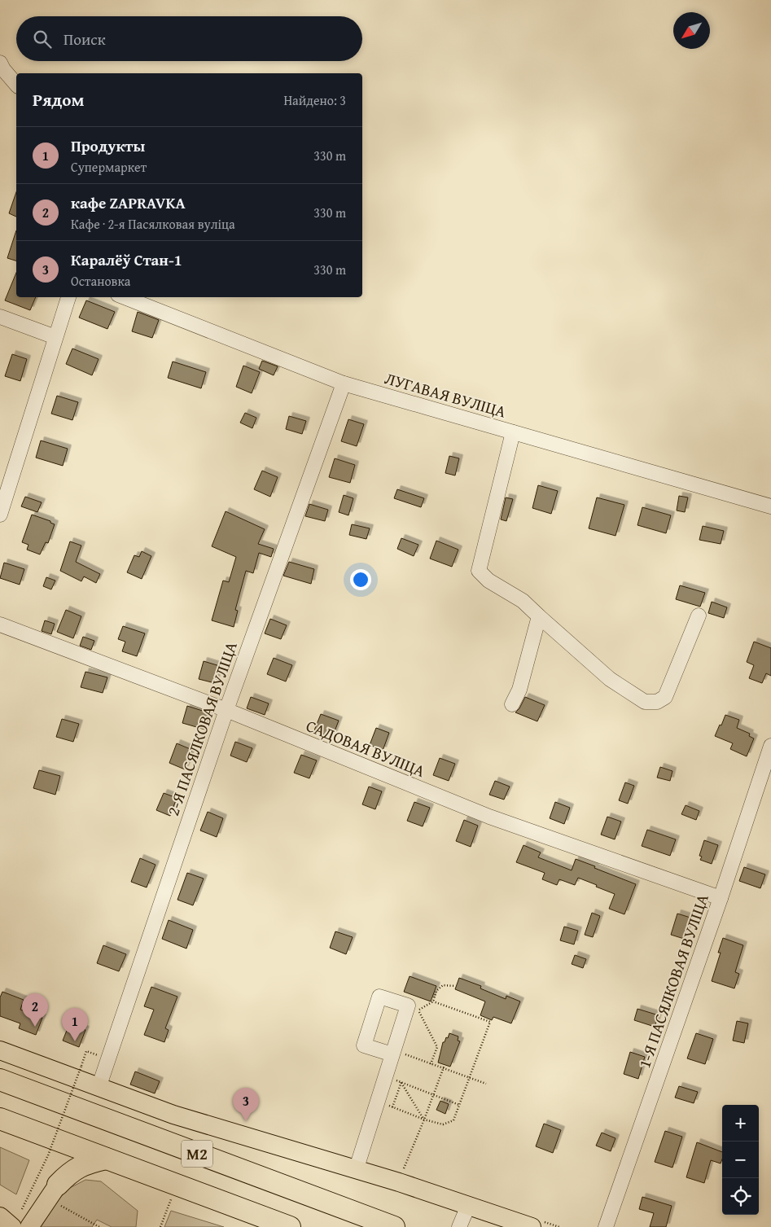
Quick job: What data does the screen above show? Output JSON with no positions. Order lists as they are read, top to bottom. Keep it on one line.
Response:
{"streets":{"highway":["М2"],"street":["ЛУГАВАЯ ВУЛІЦА","2-Я ПАСЯЛКОВАЯ ВУЛІЦА","САДОВАЯ ВУЛІЦА","1-Я ПАСЯЛКОВАЯ ВУЛІЦА"]},"crossings":[["ЛУГАВАЯ ВУЛІЦА","2-Я ПАСЯЛКОВАЯ ВУЛІЦА"],["2-Я ПАСЯЛКОВАЯ ВУЛІЦА","САДОВАЯ ВУЛІЦА"],["САДОВАЯ ВУЛІЦА","1-Я ПАСЯЛКОВАЯ ВУЛІЦА"]],"north":"bottom left","page":{"search":"Поиск","heading":["Рядом","Найдено: 3"],"list":[{"mark":"1","name":"Продукты","note":"Супермаркет","value":"330 m"},{"mark":"2","name":"кафе ZAPRAVKA","note":"Кафе · 2-я Пасялковая вуліца","value":"330 m"},{"mark":"3","name":"Каралёў Стан-1","note":"Остановка","value":"330 m"}],"pins":["2","1","3"],"map_buttons":["+","−"]}}
